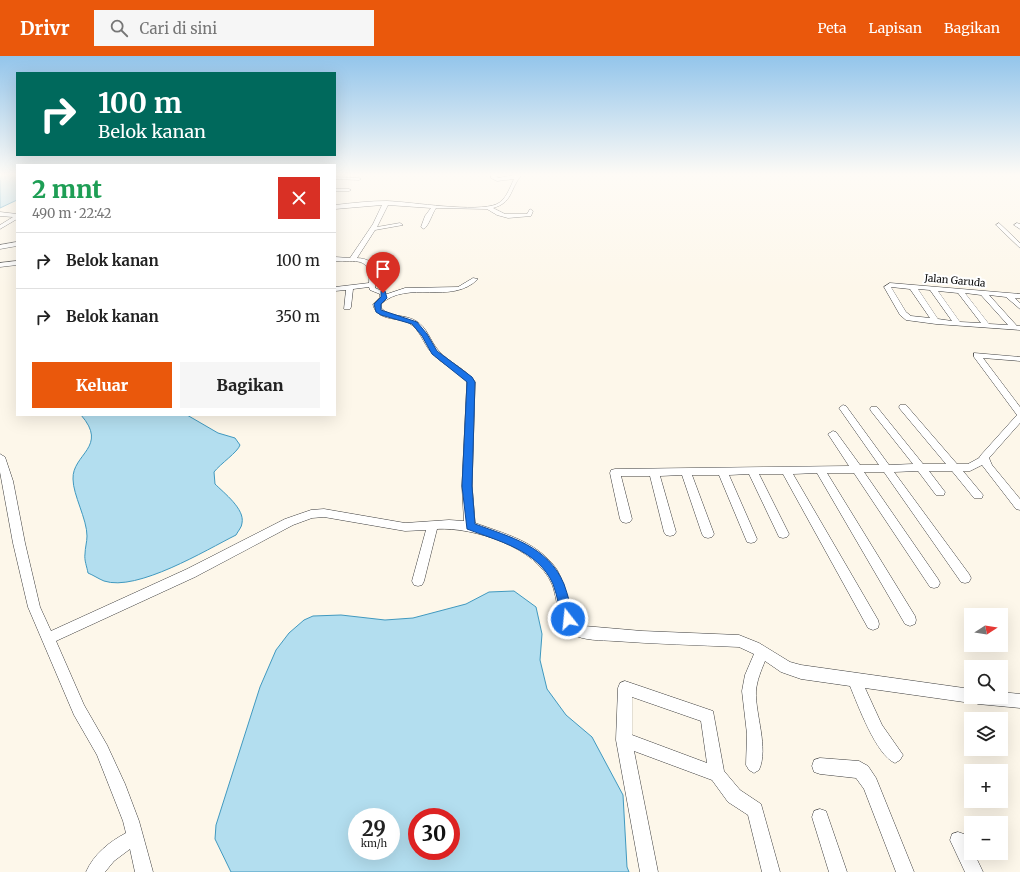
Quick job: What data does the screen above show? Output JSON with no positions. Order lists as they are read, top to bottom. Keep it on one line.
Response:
{"streets":{"street":["Jalan Garuda"]},"north":"right","page":{"header":"Drivr","search":"Cari di sini","nav":["Peta","Lapisan","Bagikan"],"turn":["100 m","Belok kanan"],"heading":["2 mnt","490 m · 22:42"],"list":[{"name":"Belok kanan","value":"100 m"},{"name":"Belok kanan","value":"350 m"}],"buttons":["Keluar","Bagikan"],"map_buttons":["+","−"],"speed":"29 km/h","limit":"30"}}
